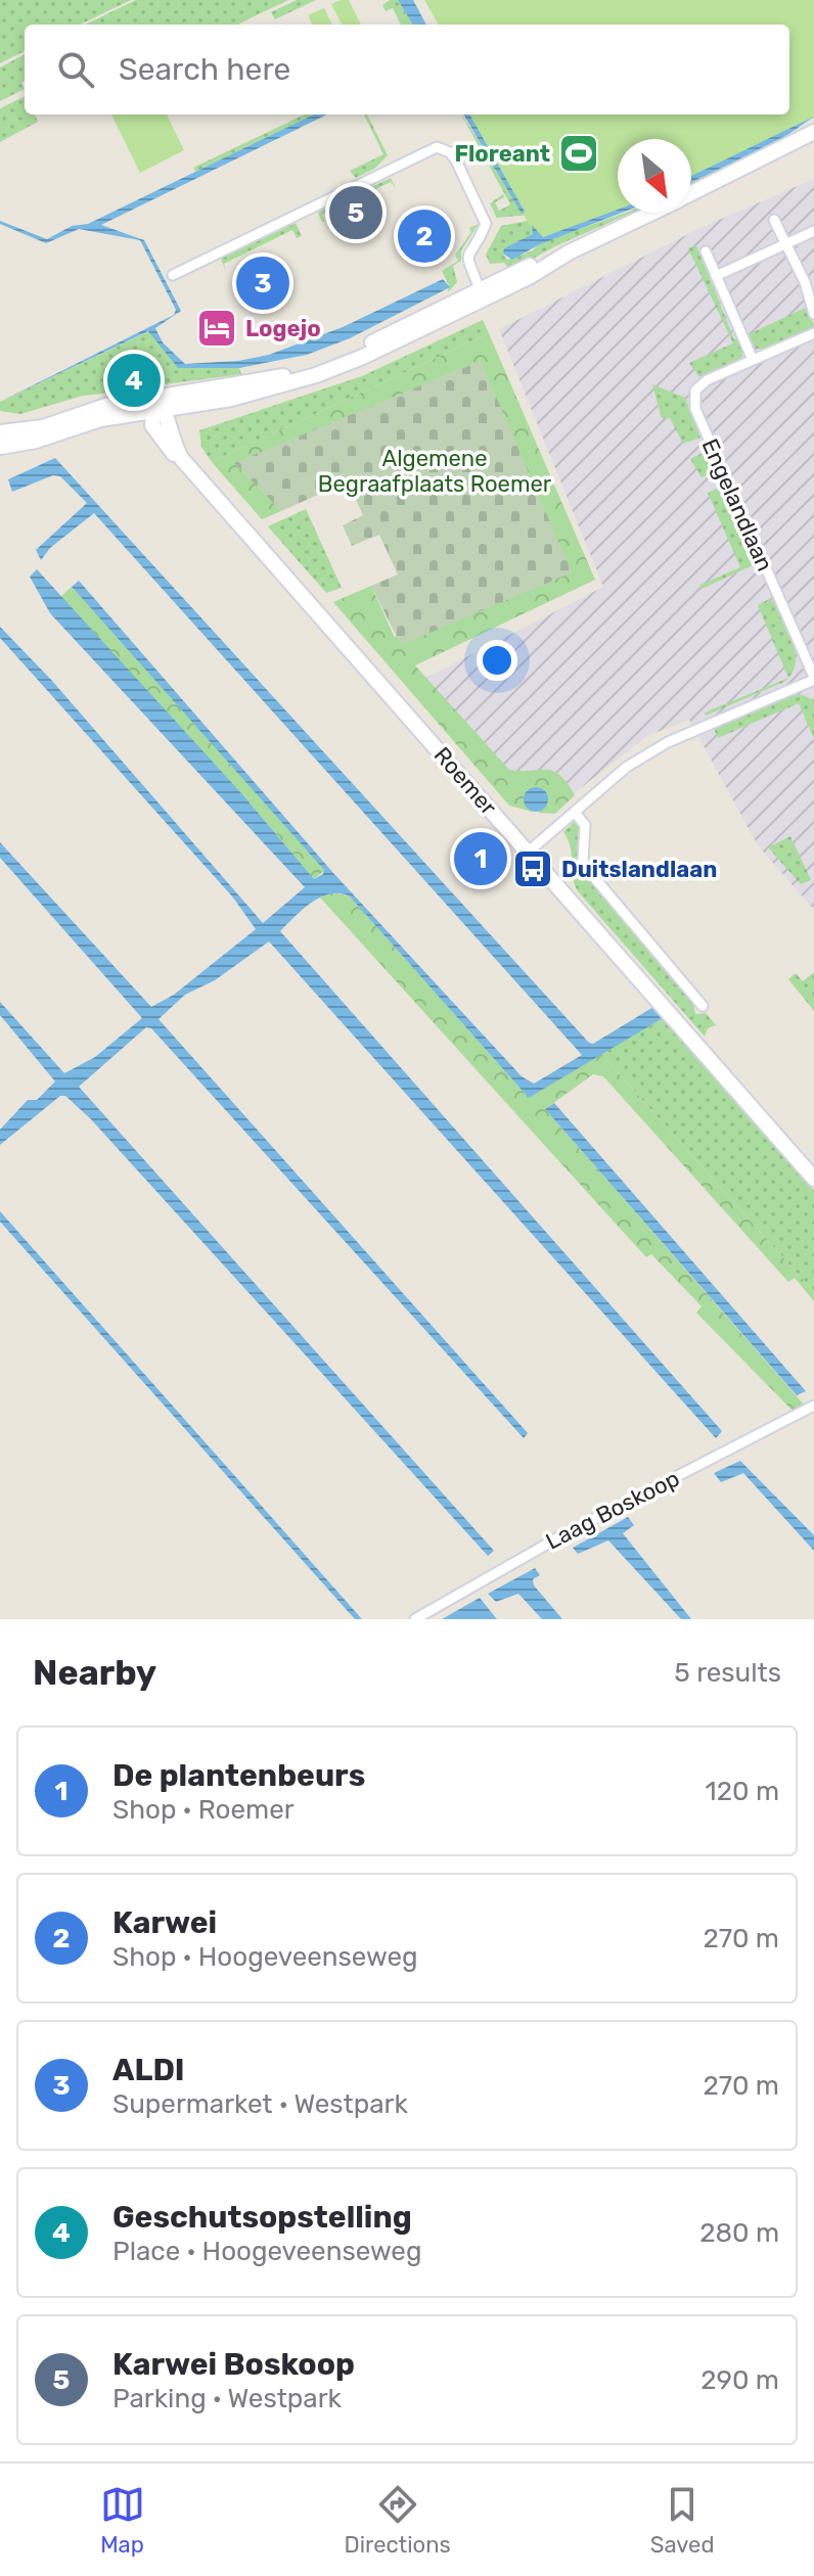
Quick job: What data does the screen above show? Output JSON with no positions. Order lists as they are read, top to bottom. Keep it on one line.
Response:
{"streets":{"main road":["Roemer"],"street":["Engelandlaan","Laag Boskoop"]},"parks":["Algemene Begraafplaats Roemer"],"places":{"sports":["Floreant"],"hotel":["Logejo"],"bus stop":["Duitslandlaan"]},"north":"bottom right","page":{"search":"Search here","pins":["5","2","3","4","1"],"heading":["Nearby","5 results"],"list":[{"mark":"1","name":"De plantenbeurs","note":"Shop · Roemer","value":"120 m"},{"mark":"2","name":"Karwei","note":"Shop · Hoogeveenseweg","value":"270 m"},{"mark":"3","name":"ALDI","note":"Supermarket · Westpark","value":"270 m"},{"mark":"4","name":"Geschutsopstelling","note":"Place · Hoogeveenseweg","value":"280 m"},{"mark":"5","name":"Karwei Boskoop","note":"Parking · Westpark","value":"290 m"}],"nav":["Map","Directions","Saved"]}}
